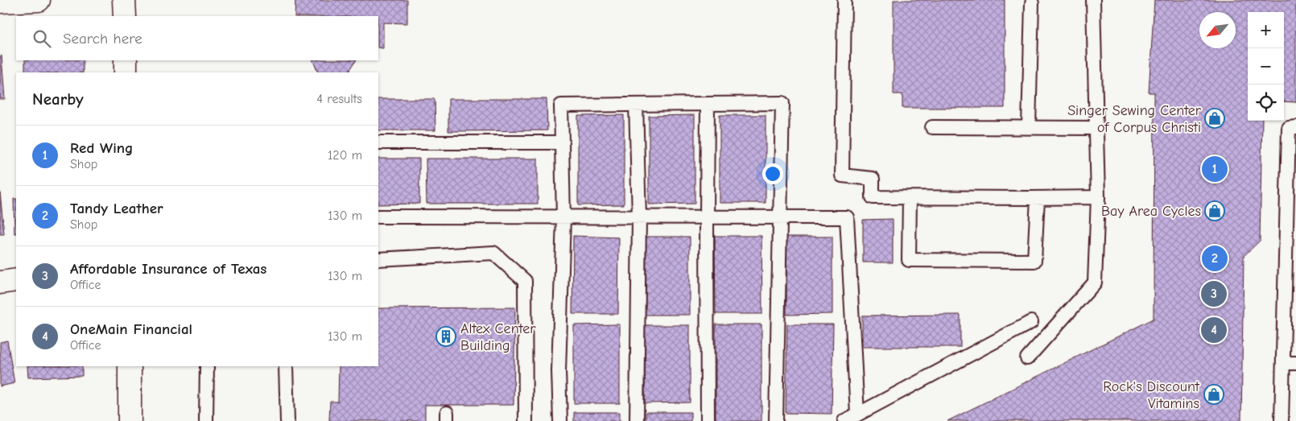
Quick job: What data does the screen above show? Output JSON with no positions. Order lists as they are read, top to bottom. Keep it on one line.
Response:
{"places":{"shop":["Singer Sewing Center of Corpus Christi","Bay Area Cycles","Rock's Discount Vitamins"],"building":["Altex Center Building"]},"north":"bottom left","page":{"map_buttons":["+","−"],"search":"Search here","heading":["Nearby","4 results"],"list":[{"mark":"1","name":"Red Wing","note":"Shop","value":"120 m"},{"mark":"2","name":"Tandy Leather","note":"Shop","value":"130 m"},{"mark":"3","name":"Affordable Insurance of Texas","note":"Office","value":"130 m"},{"mark":"4","name":"OneMain Financial","note":"Office","value":"130 m"}],"pins":["1","2","3","4"]}}
